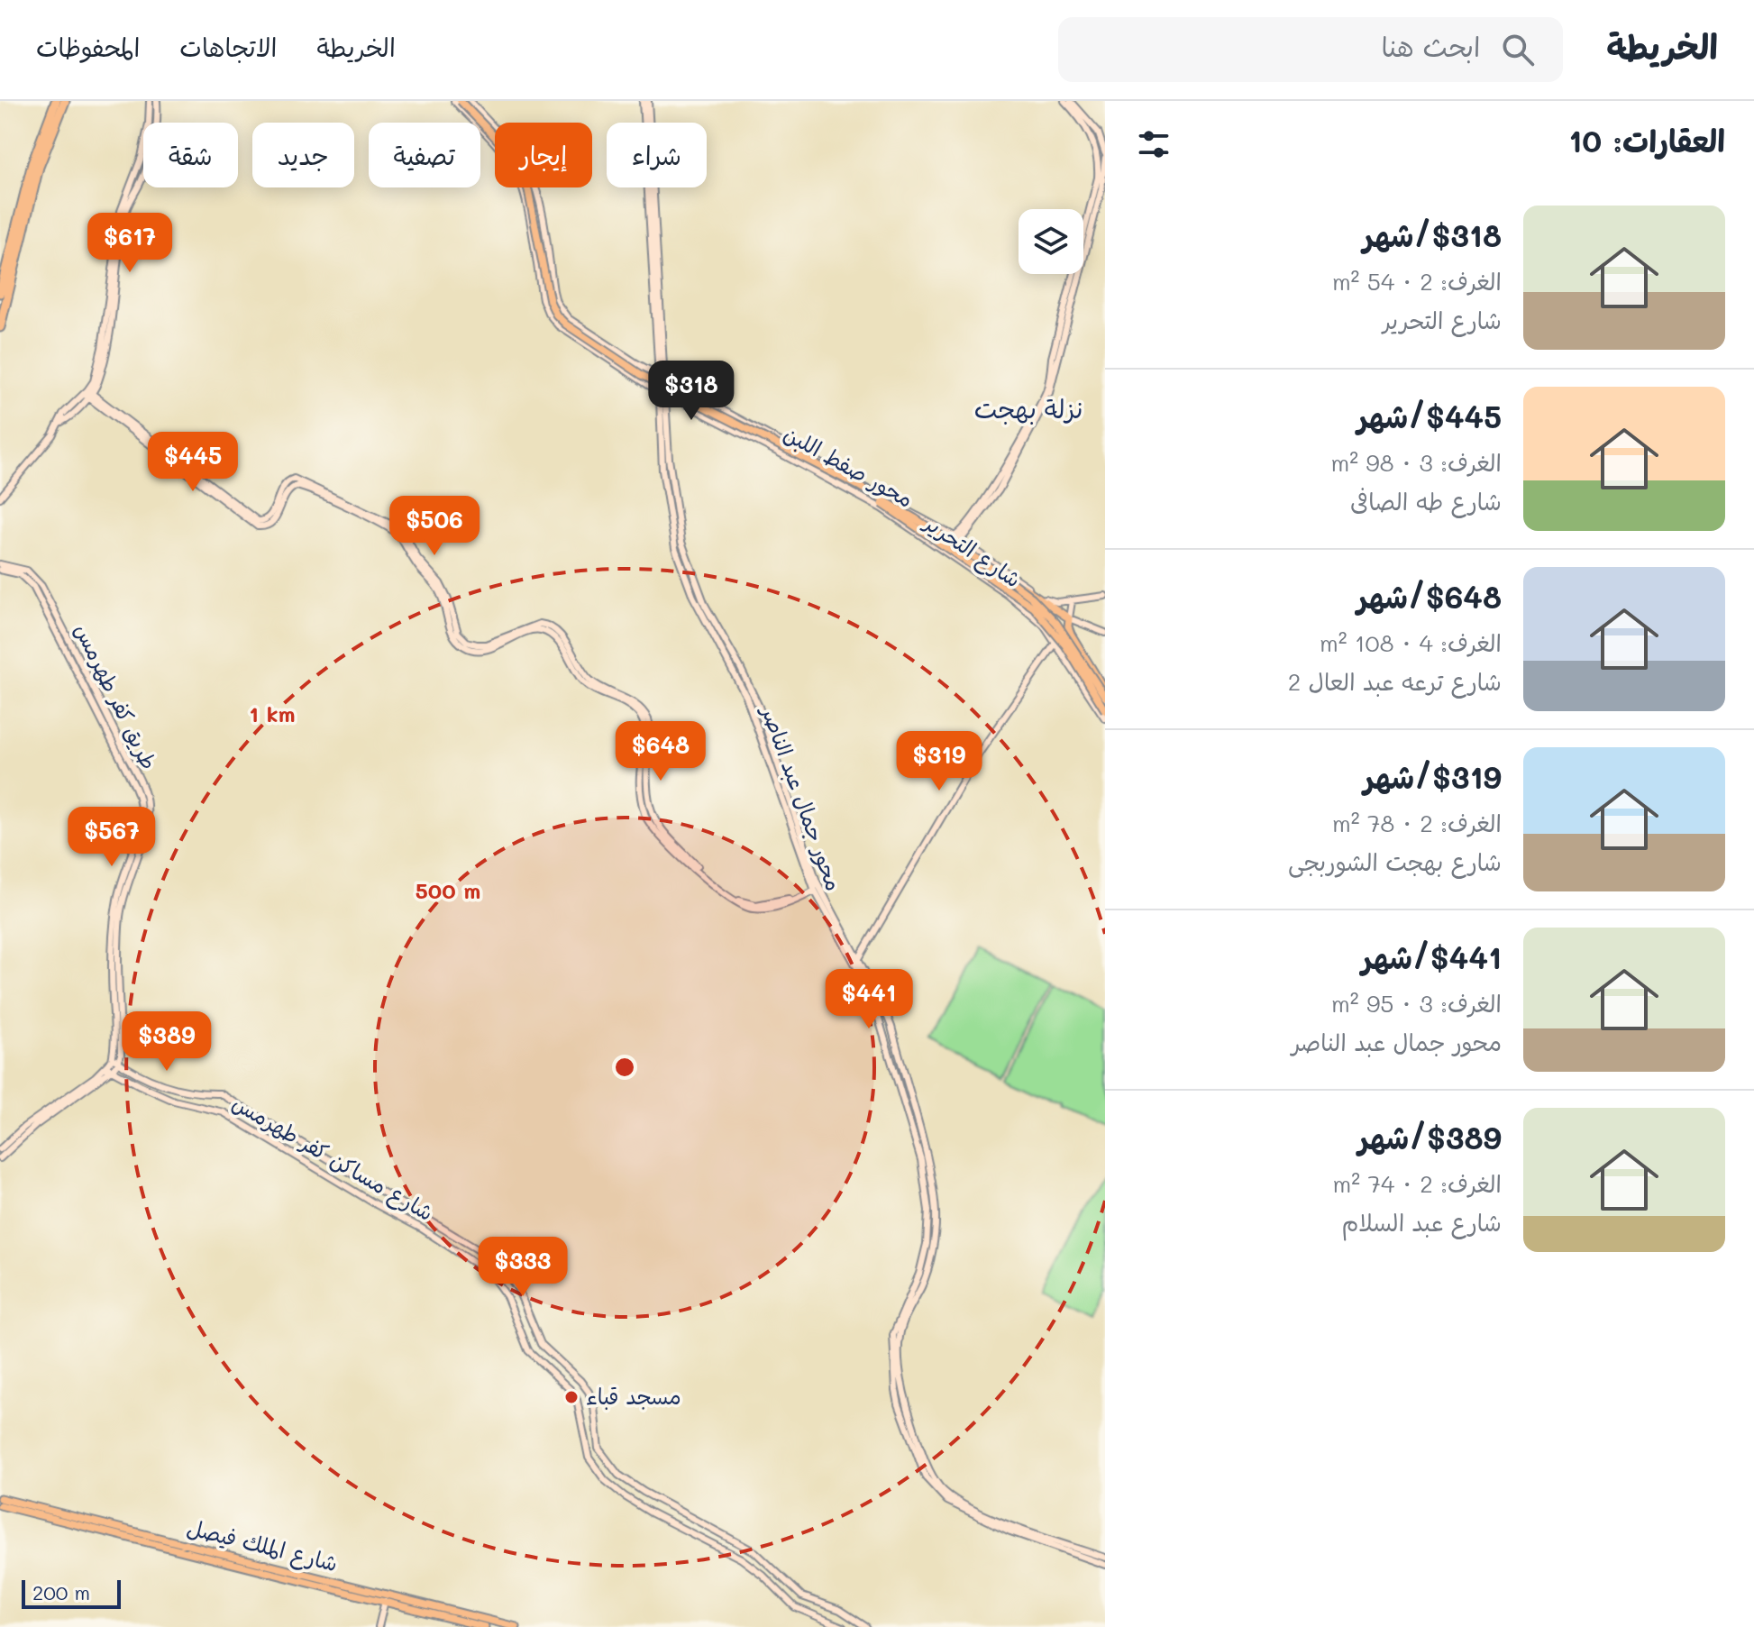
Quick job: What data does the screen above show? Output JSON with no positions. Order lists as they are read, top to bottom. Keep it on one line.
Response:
{"streets":{"main road":["محور صفط اللبن","شارع الملك فيصل"],"street":["شارع التحرير","طريق كفر طهرمس","محور جمال عبد الناصر","شارع مساكن كفر طهرمس"]},"crossings":[["محور صفط اللبن","شارع التحرير"],["شارع التحرير","محور جمال عبد الناصر"]],"districts":["نزلة بهجت"],"places":["مسجد قباء"],"scale_bar":"200 m","page":{"header":"الخريطة","search":"ابحث هنا","nav":["الخريطة","الاتجاهات","المحفوظات"],"heading":"العقارات: 10","chip":["شراء","إيجار","تصفية","جديد","شقة"],"list":[{"name":"$318/شهر","note":"الغرف: 2 · 54 m² · شارع التحرير"},{"name":"$445/شهر","note":"الغرف: 3 · 98 m² · شارع طه الصافى"},{"name":"$648/شهر","note":"الغرف: 4 · 108 m² · شارع ترعه عبد العال 2"},{"name":"$319/شهر","note":"الغرف: 2 · 78 m² · شارع بهجت الشوربجى"},{"name":"$441/شهر","note":"الغرف: 3 · 95 m² · محور جمال عبد الناصر"},{"name":"$389/شهر","note":"الغرف: 2 · 74 m² · شارع عبد السلام"}],"price":["$617","$318","$445","$506","$648","$319","$567","$441","$389","$333"],"scale":"200 m"},"rings":["1 km","500 m"]}
